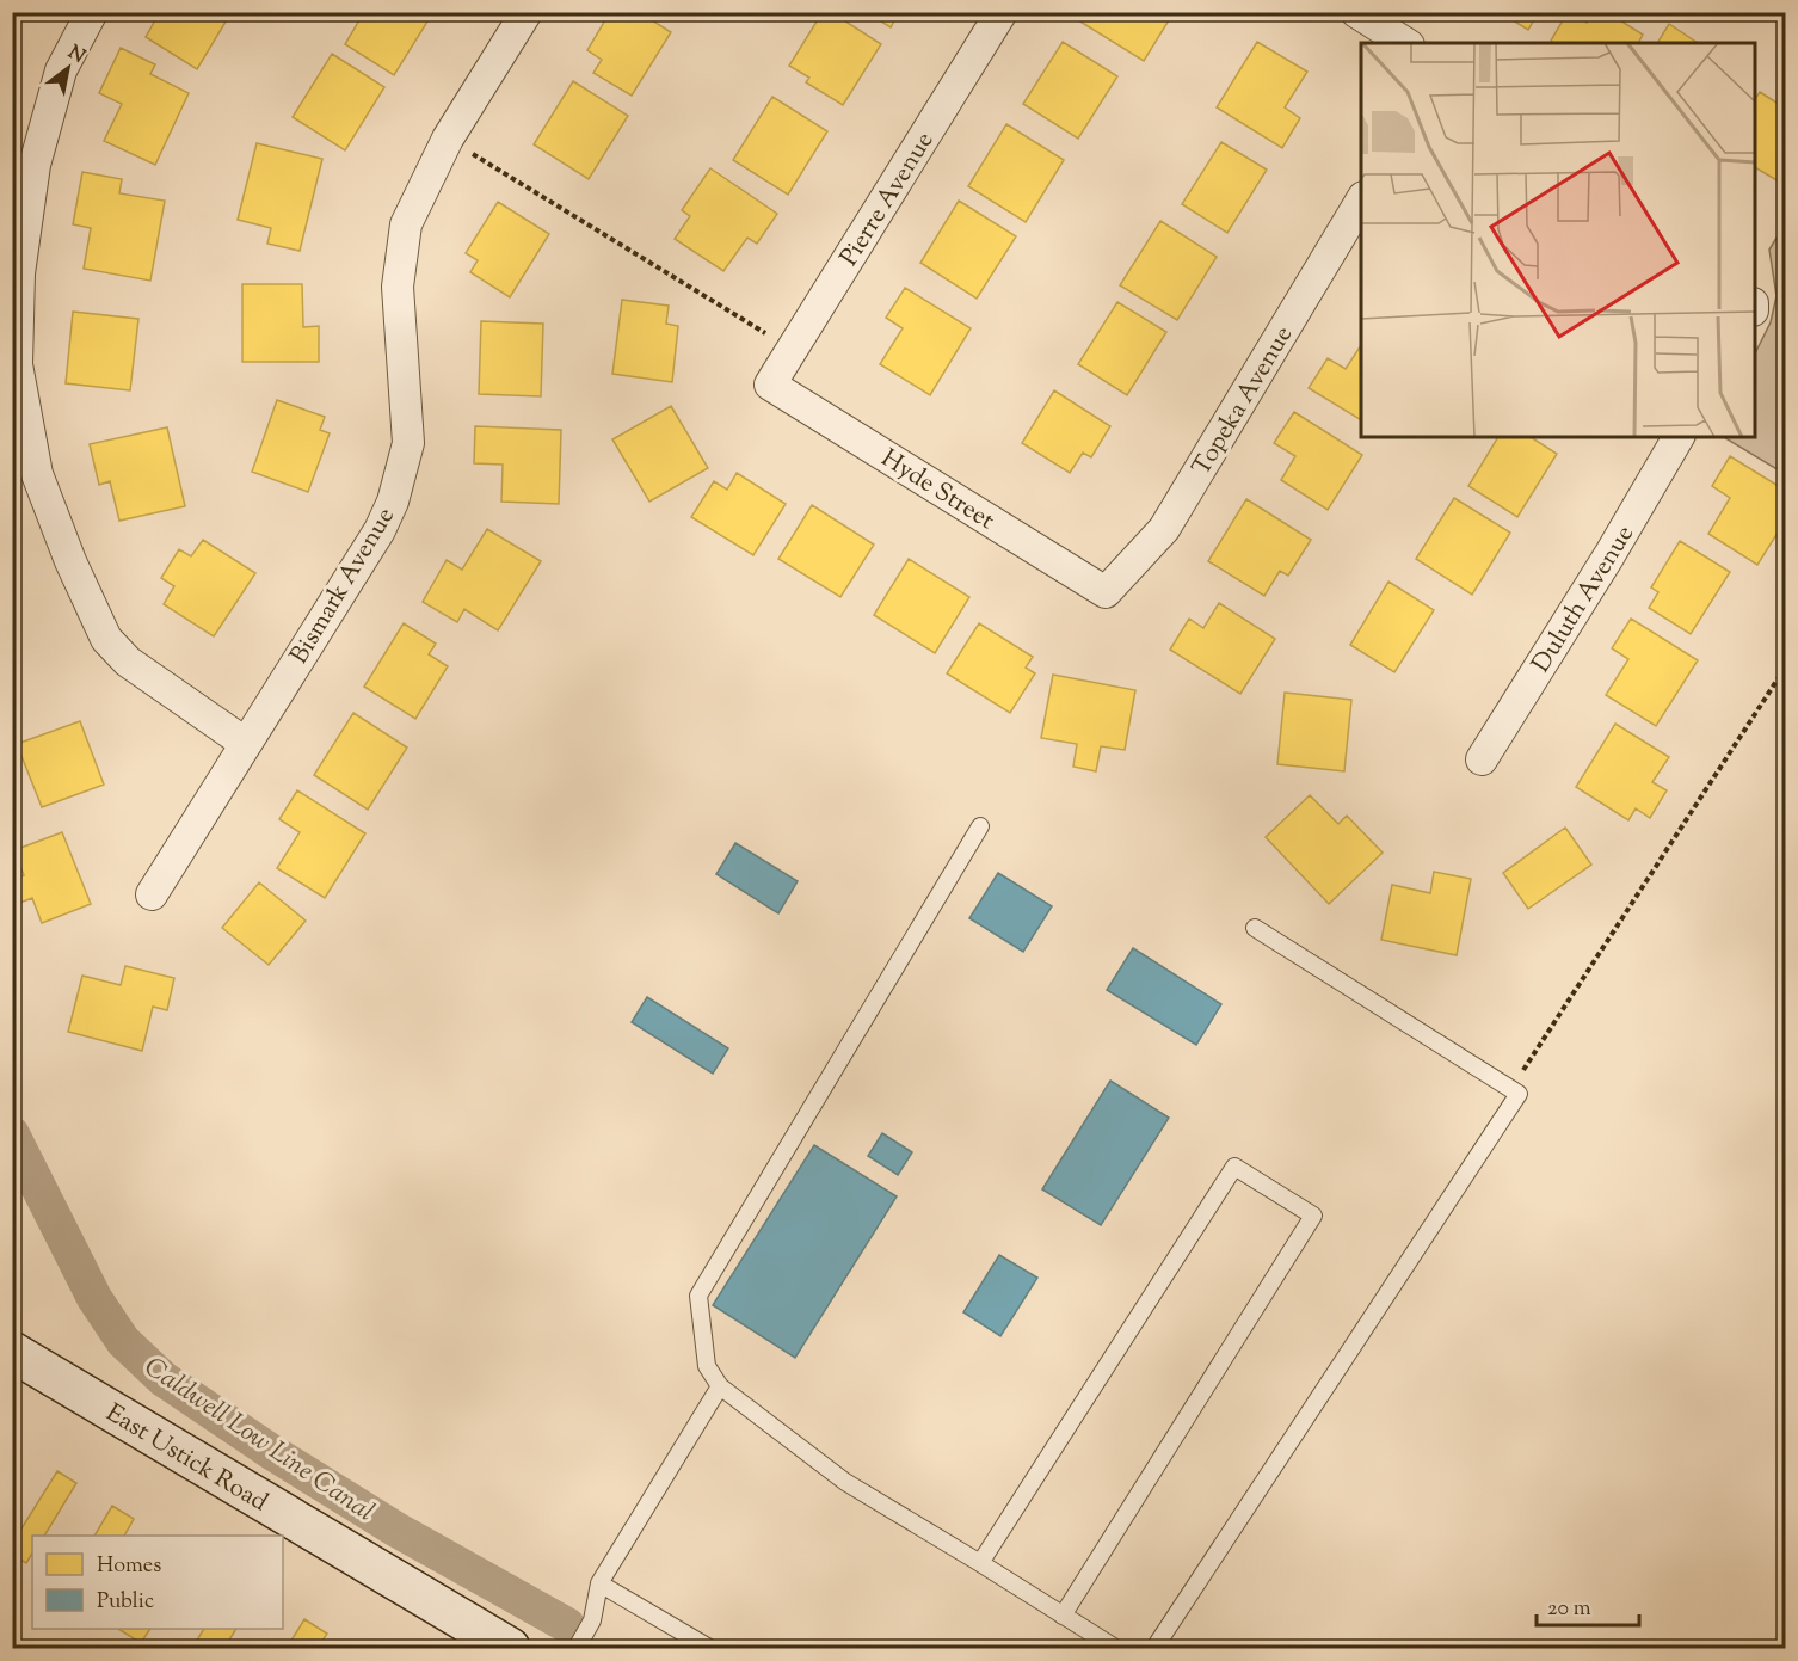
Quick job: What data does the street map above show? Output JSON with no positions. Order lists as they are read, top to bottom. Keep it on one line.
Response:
{"streets":{"main road":["East Ustick Road"],"street":["Pierre Avenue","Topeka Avenue","Hyde Street","Bismark Avenue","Duluth Avenue"]},"crossings":[["Pierre Avenue","Hyde Street"],["Topeka Avenue","Hyde Street"]],"water":["Caldwell Low Line Canal"],"legend":["Homes","Public"],"scale_bar":"20 m","north":"top right"}
